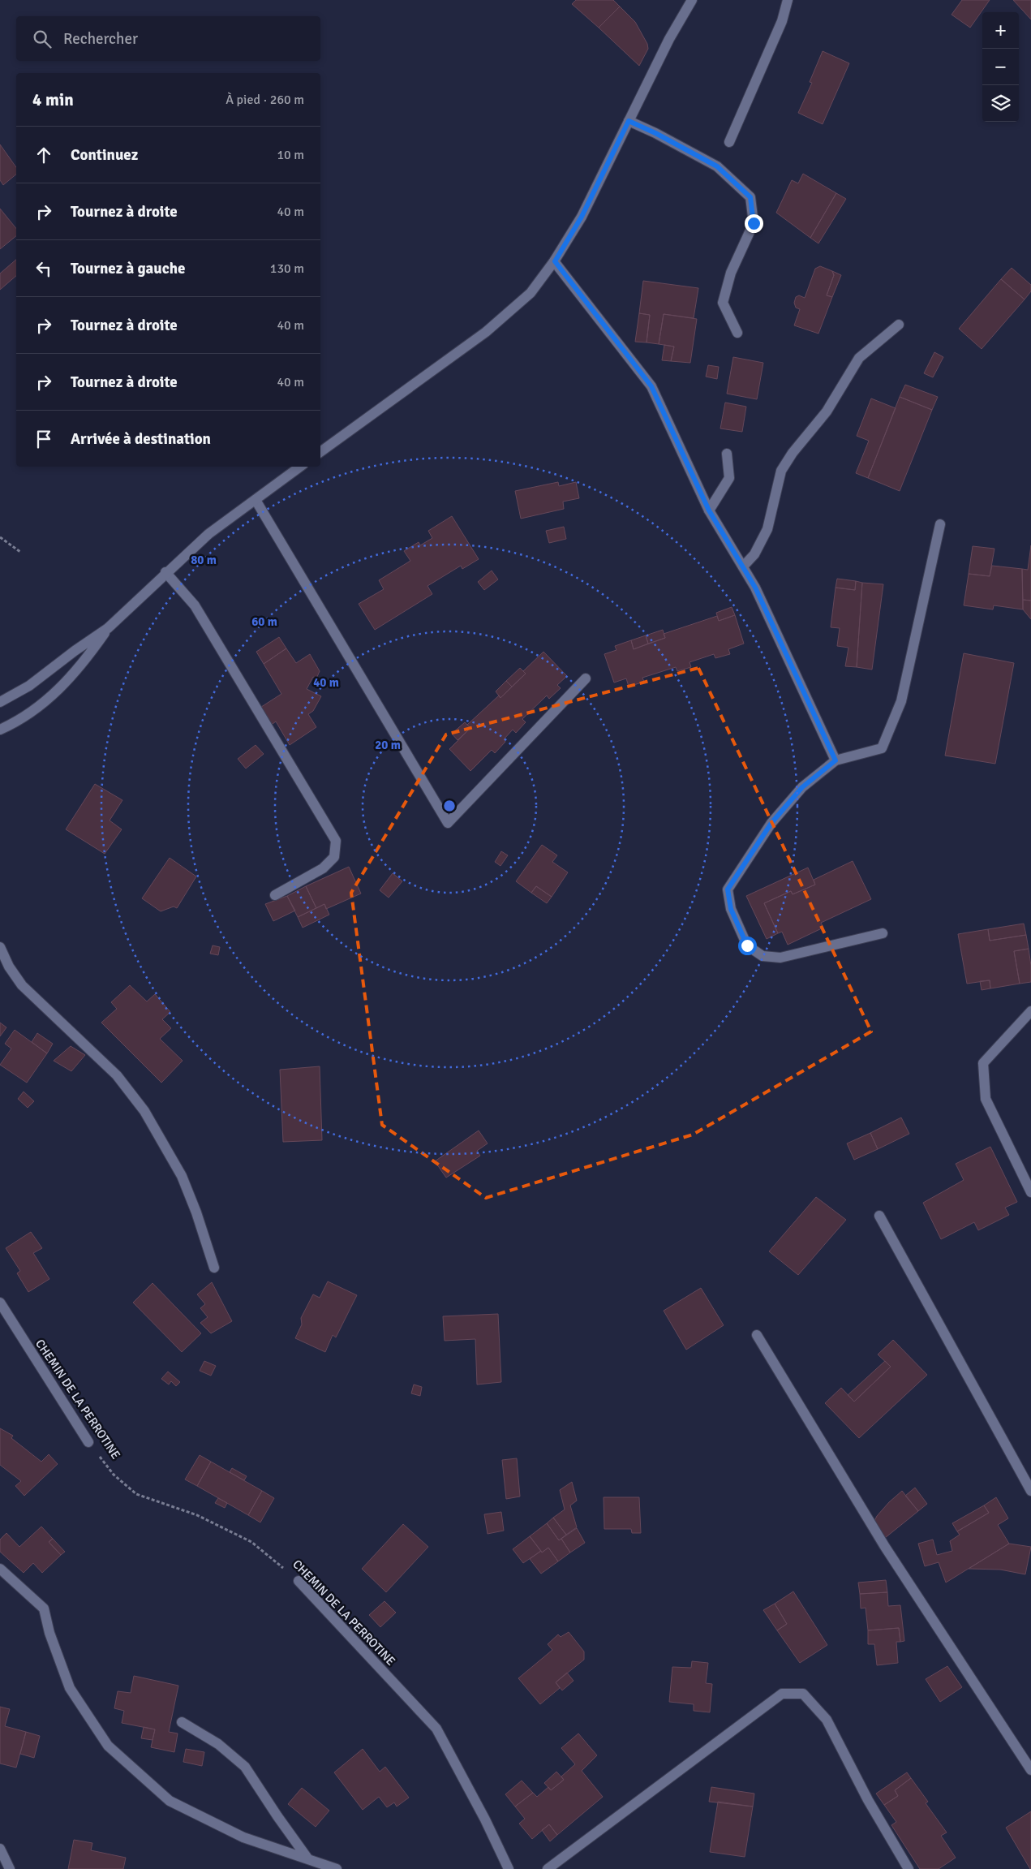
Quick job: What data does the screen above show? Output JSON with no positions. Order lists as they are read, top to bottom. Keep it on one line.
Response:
{"streets":{"street":["CHEMIN DE LA PERROTINE"]},"page":{"map_buttons":["+","−"],"search":"Rechercher","heading":["4 min","À pied · 260 m"],"list":[["Continuez","10 m"],["Tournez à droite","40 m"],["Tournez à gauche","130 m"],["Tournez à droite","40 m"],["Tournez à droite","40 m"],"Arrivée à destination"]},"rings":["80 m","60 m","40 m","20 m"]}
